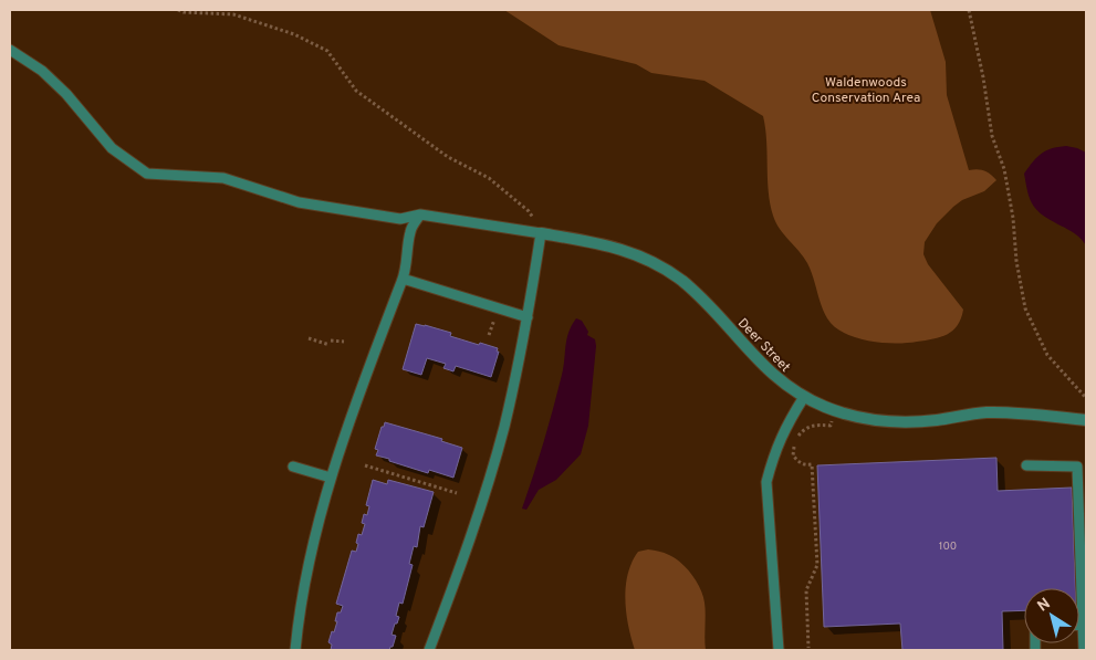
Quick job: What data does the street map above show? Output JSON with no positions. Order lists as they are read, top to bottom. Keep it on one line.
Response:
{"streets":{"street":["Deer Street"]},"parks":["Waldenwoods Conservation Area"],"house_numbers":["100"],"north":"top left"}
